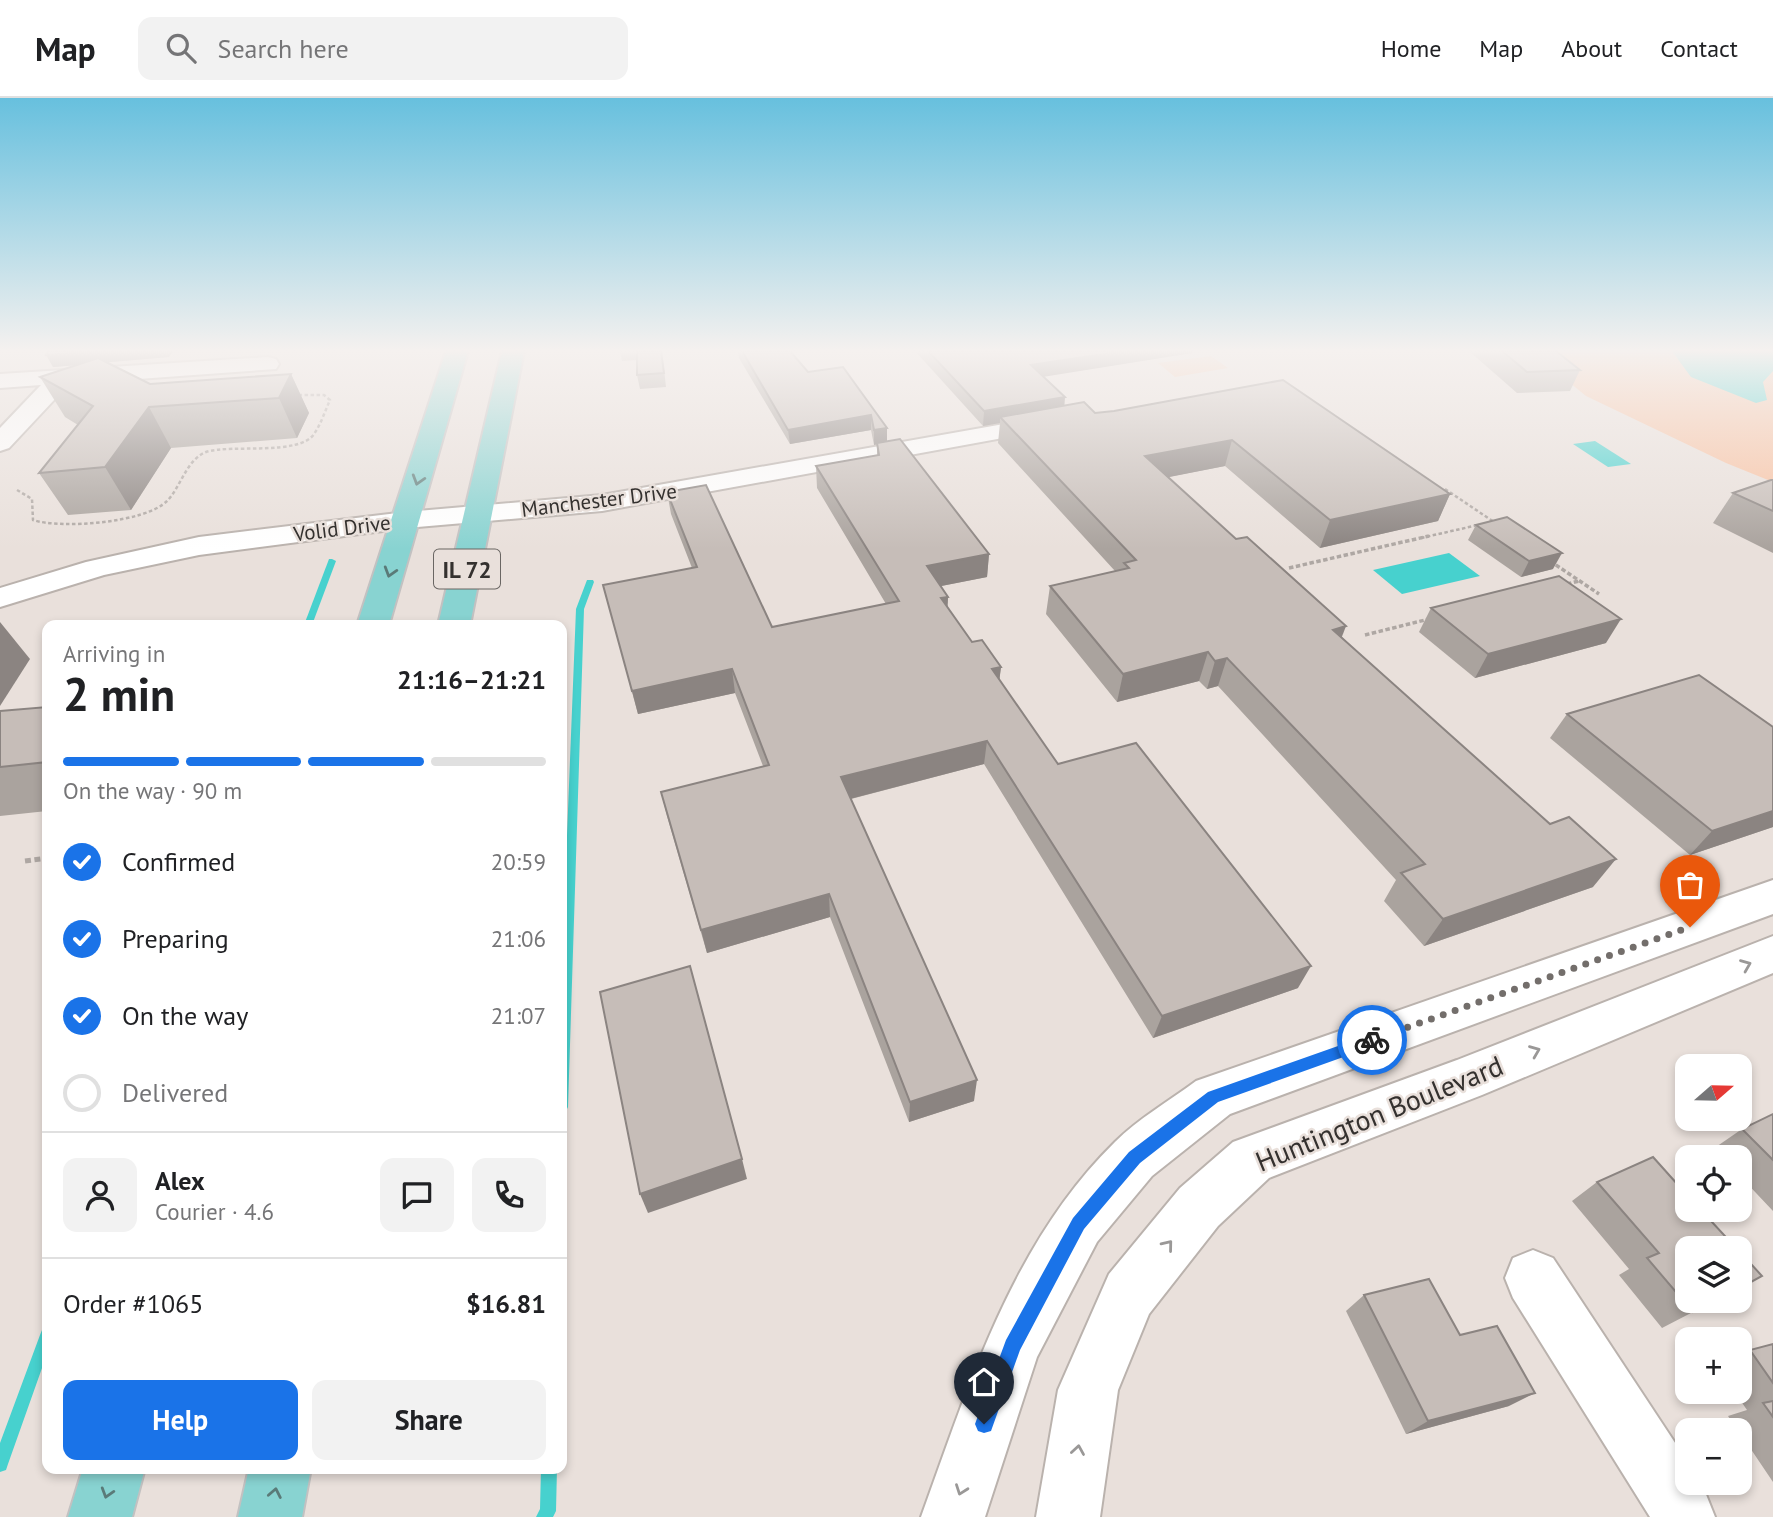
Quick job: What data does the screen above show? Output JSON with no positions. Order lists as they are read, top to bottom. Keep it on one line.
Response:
{"streets":{"main road":["IL 72"],"street":["Manchester Drive","Volid Drive","Huntington Boulevard"]},"crossings":[["Manchester Drive","Volid Drive"],["Manchester Drive","IL 72"],["Volid Drive","IL 72"]],"north":"right","page":{"header":"Map","search":"Search here","nav":["Home","Map","About","Contact"],"heading":["2 min","Arriving in","21:16–21:21"],"panel":["Alex","Courier · 4.6","Order #1065","$16.81"],"bar":"On the way · 90 m","list":[["Confirmed","20:59"],["Preparing","21:06"],["On the way","21:07"],"Delivered"],"map_buttons":["+","−"],"buttons":["Help","Share"]}}
